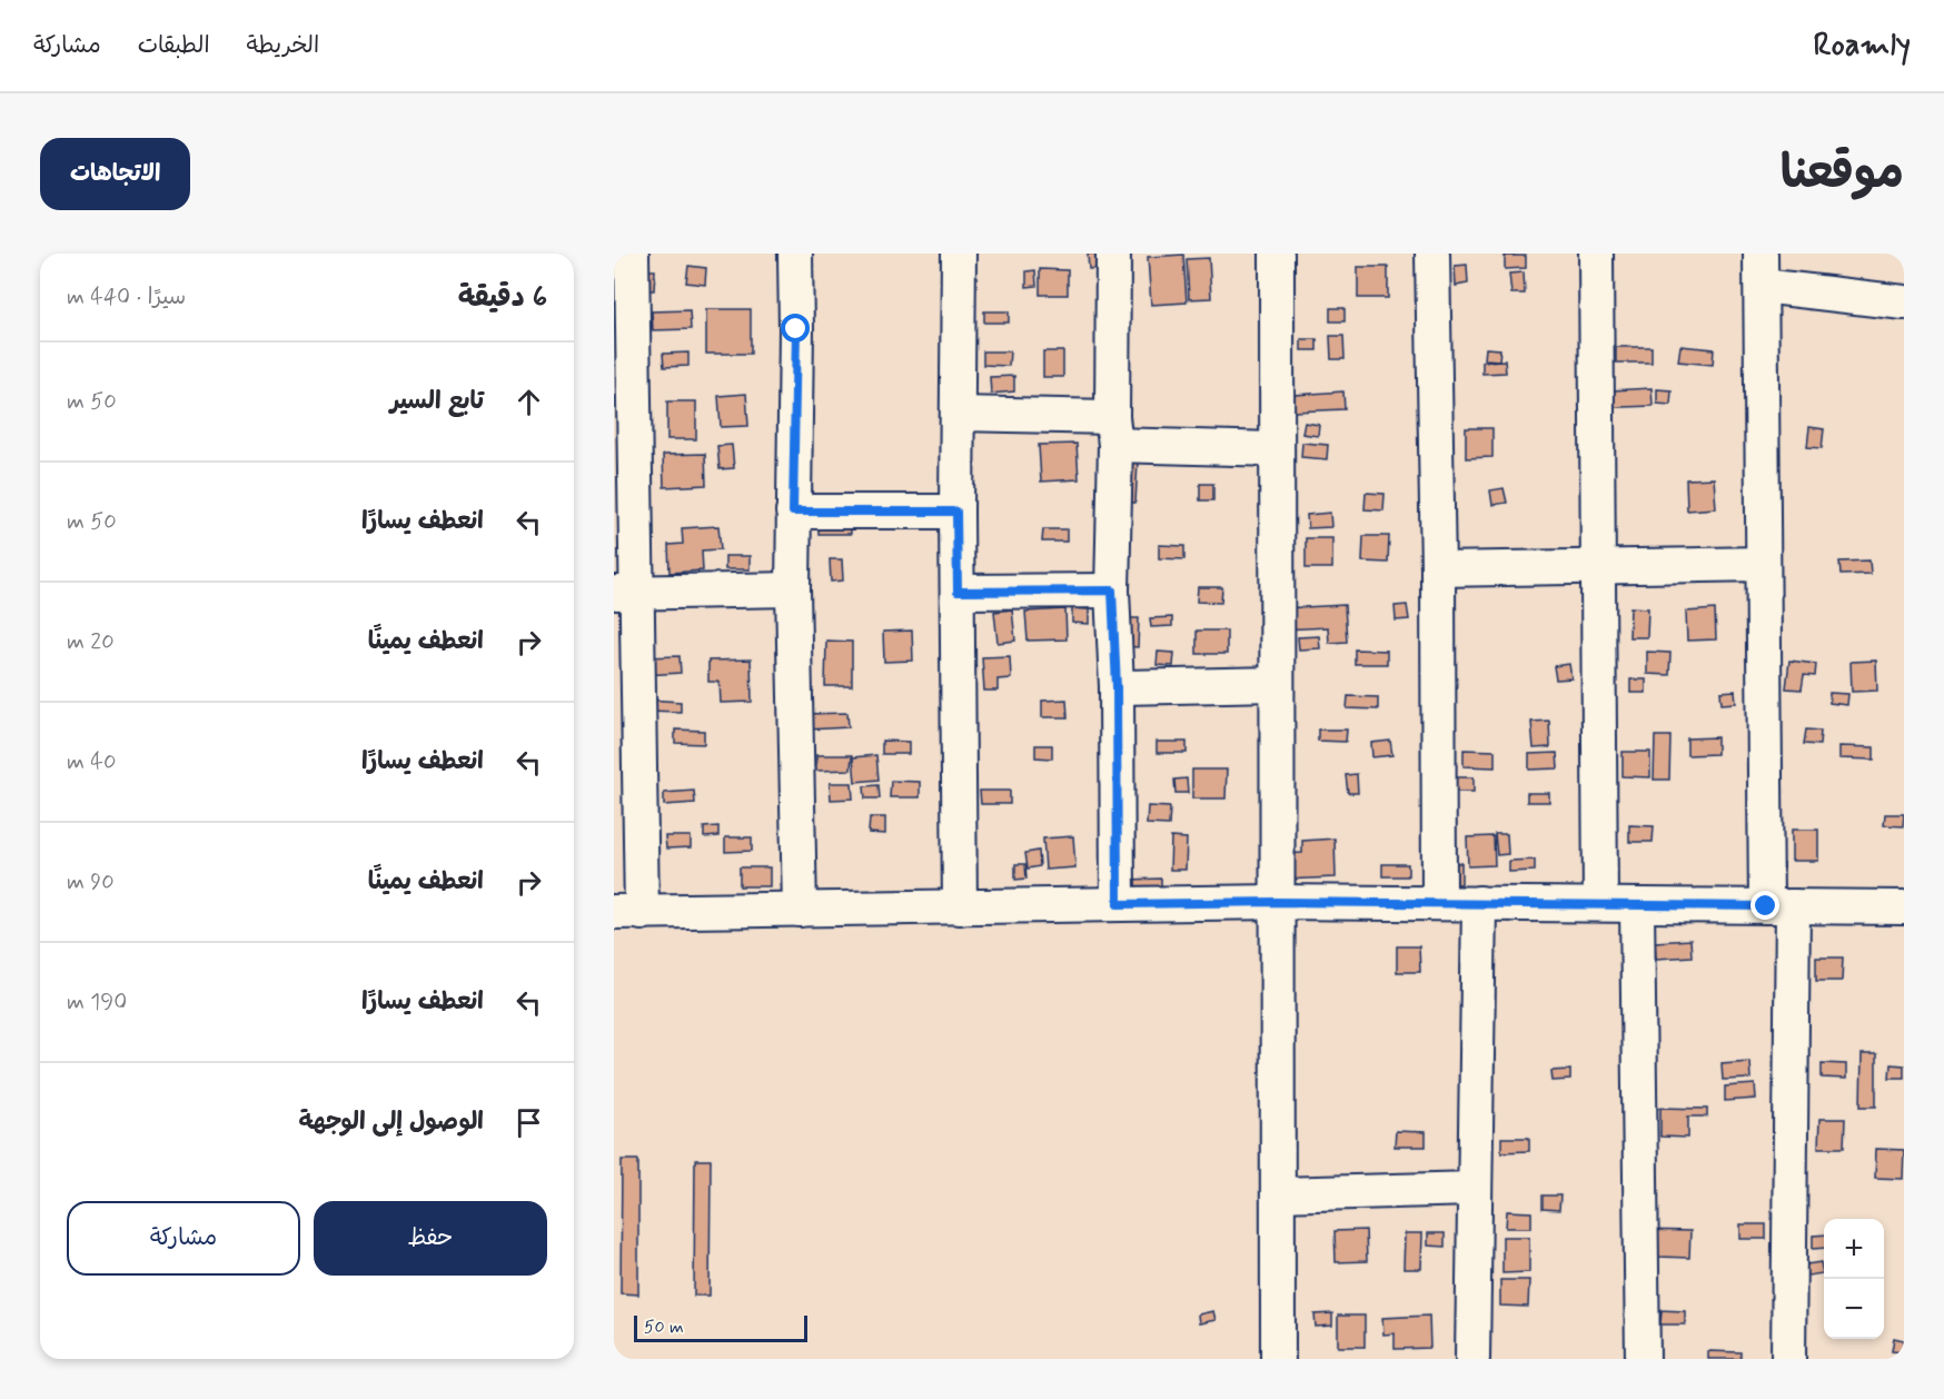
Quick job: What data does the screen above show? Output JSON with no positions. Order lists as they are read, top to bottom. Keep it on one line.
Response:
{"scale_bar":"50 m","page":{"header":"Roamly","nav":["الخريطة","الطبقات","مشاركة"],"title":"موقعنا","buttons":["الاتجاهات",["حفظ","مشاركة"]],"heading":["6 دقيقة","سيرًا · 440 m"],"list":[["تابع السير","50 m"],["انعطف يسارًا","50 m"],["انعطف يمينًا","20 m"],["انعطف يسارًا","40 m"],["انعطف يمينًا","90 m"],["انعطف يسارًا","190 m"],"الوصول إلى الوجهة"],"map_buttons":["+","−"],"scale":"50 m"}}
